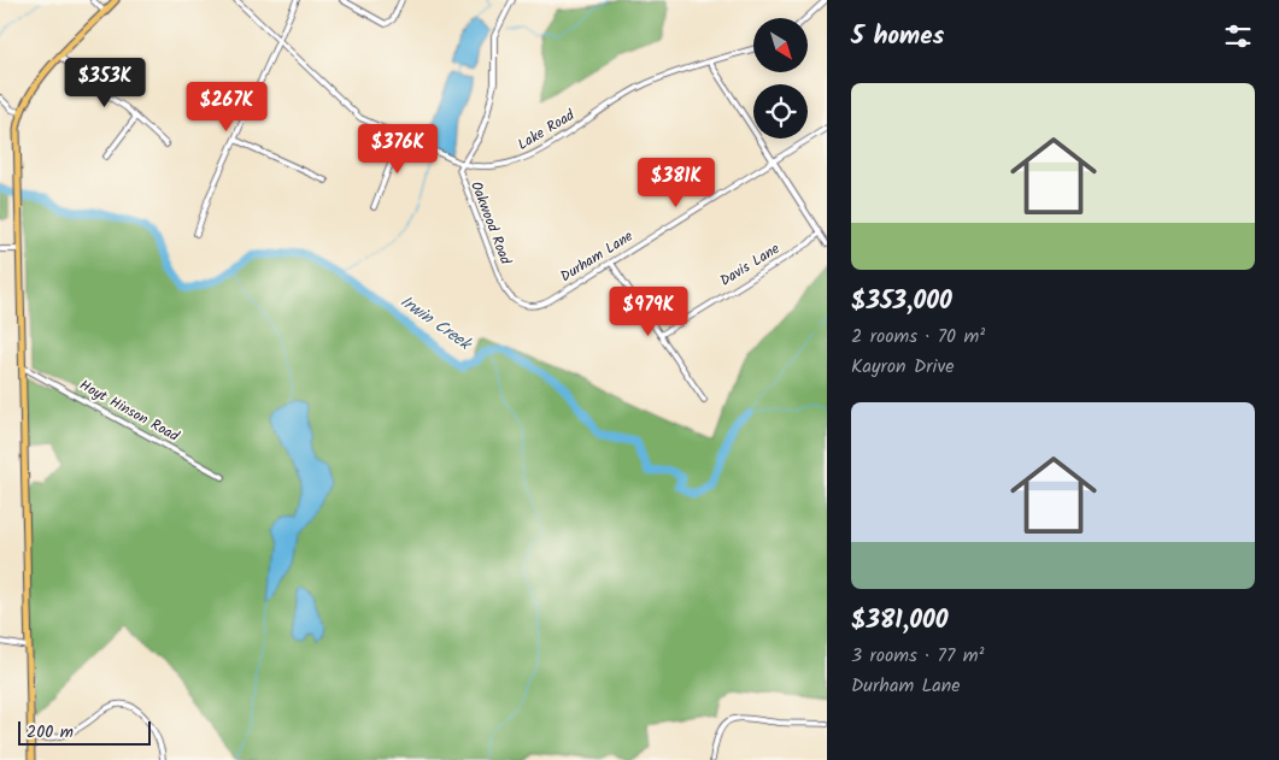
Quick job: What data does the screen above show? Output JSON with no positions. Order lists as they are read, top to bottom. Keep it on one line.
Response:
{"streets":{"street":["Lake Road","Oakwood Road","Durham Lane","Davis Lane","Hoyt Hinson Road"]},"crossings":[["Lake Road","Oakwood Road"],["Oakwood Road","Durham Lane"]],"water":["Irwin Creek"],"scale_bar":"200 m","north":"bottom right","page":{"heading":"5 homes","price":["$353K","$267K","$376K","$381K","$979K"],"list":[{"name":"$353,000","note":"2 rooms · 70 m² · Kayron Drive"},{"name":"$381,000","note":"3 rooms · 77 m² · Durham Lane"}],"scale":"200 m"}}
